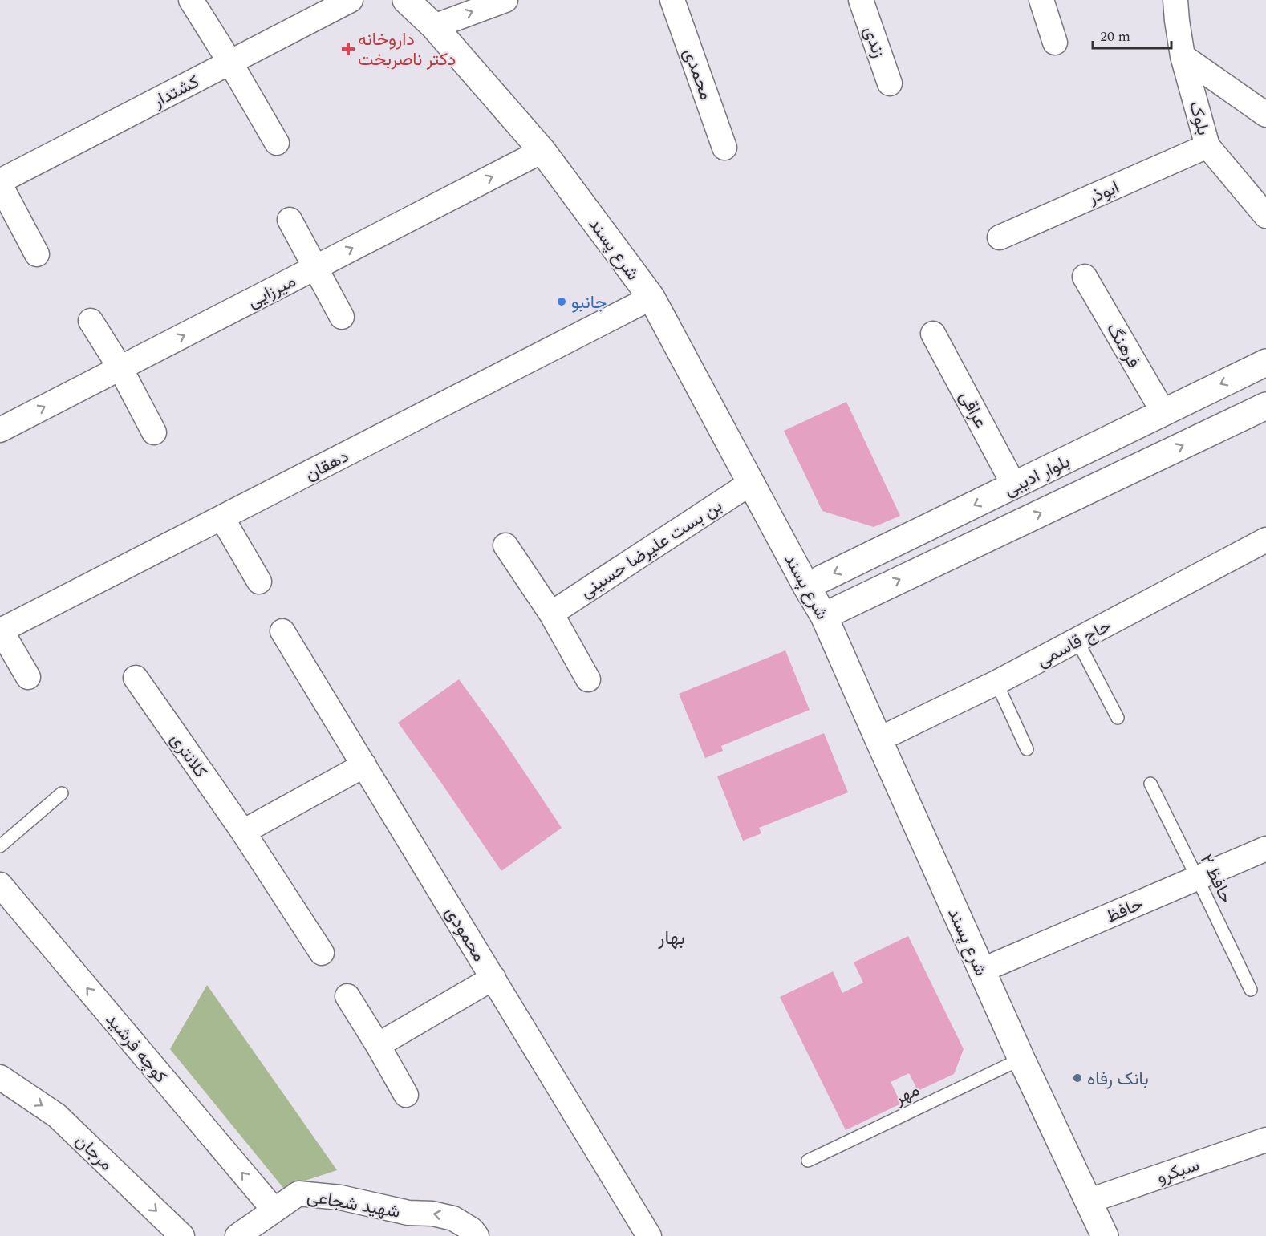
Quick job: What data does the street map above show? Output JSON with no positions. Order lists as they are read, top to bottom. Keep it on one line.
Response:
{"streets":{"main road":["شرع پسند","بلوار ادیبی"],"street":["زندی","محمدی","کشتدار","بلوک","ابوذر","میرزایی","فرهنگ","عراقی","دهقان","بن بست علیرضا حسینی","حاج قاسمی","کلانتری","حافظ","محمودی","كوچه فرشيد","مرجان","سبکرو","شهید شجاعی"],"lane":["۲ حافظ","مهر"]},"crossings":[["بلوک","ابوذر"],["شرع پسند","میرزایی"],["شرع پسند","دهقان"],["شرع پسند","بلوار ادیبی"],["شرع پسند","بن بست علیرضا حسینی"],["شرع پسند","حاج قاسمی"],["شرع پسند","حافظ"],["شرع پسند","مهر"],["شرع پسند","سبکرو"],["فرهنگ","بلوار ادیبی"],["عراقی","بلوار ادیبی"],["۲ حافظ","حافظ"],["كوچه فرشيد","شهید شجاعی"]],"one_way":["میرزایی","كوچه فرشيد","مرجان","شهید شجاعی"],"districts":["بهار"],"places":{"health":["داروخانه دکتر ناصربخت"],"other":["جانبو","بانک رفاه"]},"scale_bar":"20 m"}
